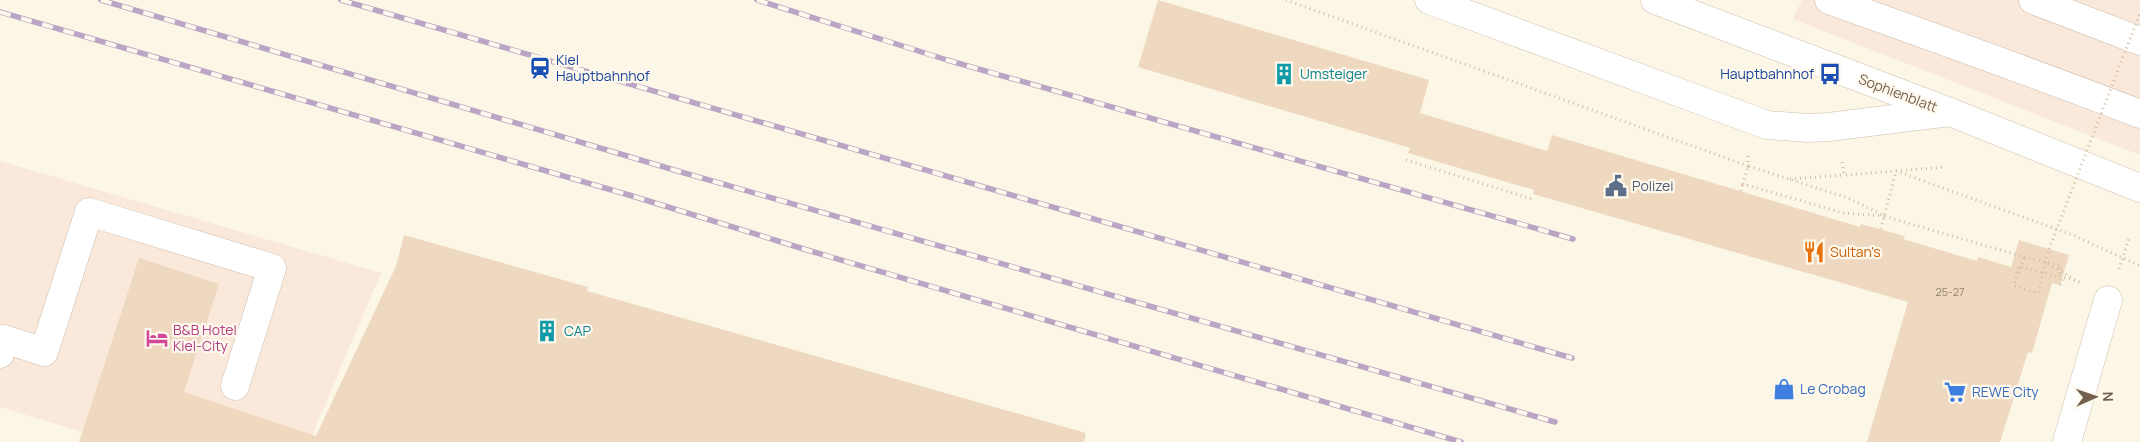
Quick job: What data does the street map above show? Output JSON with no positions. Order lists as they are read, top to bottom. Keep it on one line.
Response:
{"streets":{"street":["Sophienblatt"]},"places":{"station":["Kiel Hauptbahnhof"],"building":["Umsteiger","CAP"],"bus stop":["Hauptbahnhof"],"public building":["Polizei"],"restaurant":["Sultan's"],"hotel":["B&B Hotel Kiel-City"],"shop":["Le Crobag"],"supermarket":["REWE City"]},"house_numbers":["25-27"],"north":"right"}
